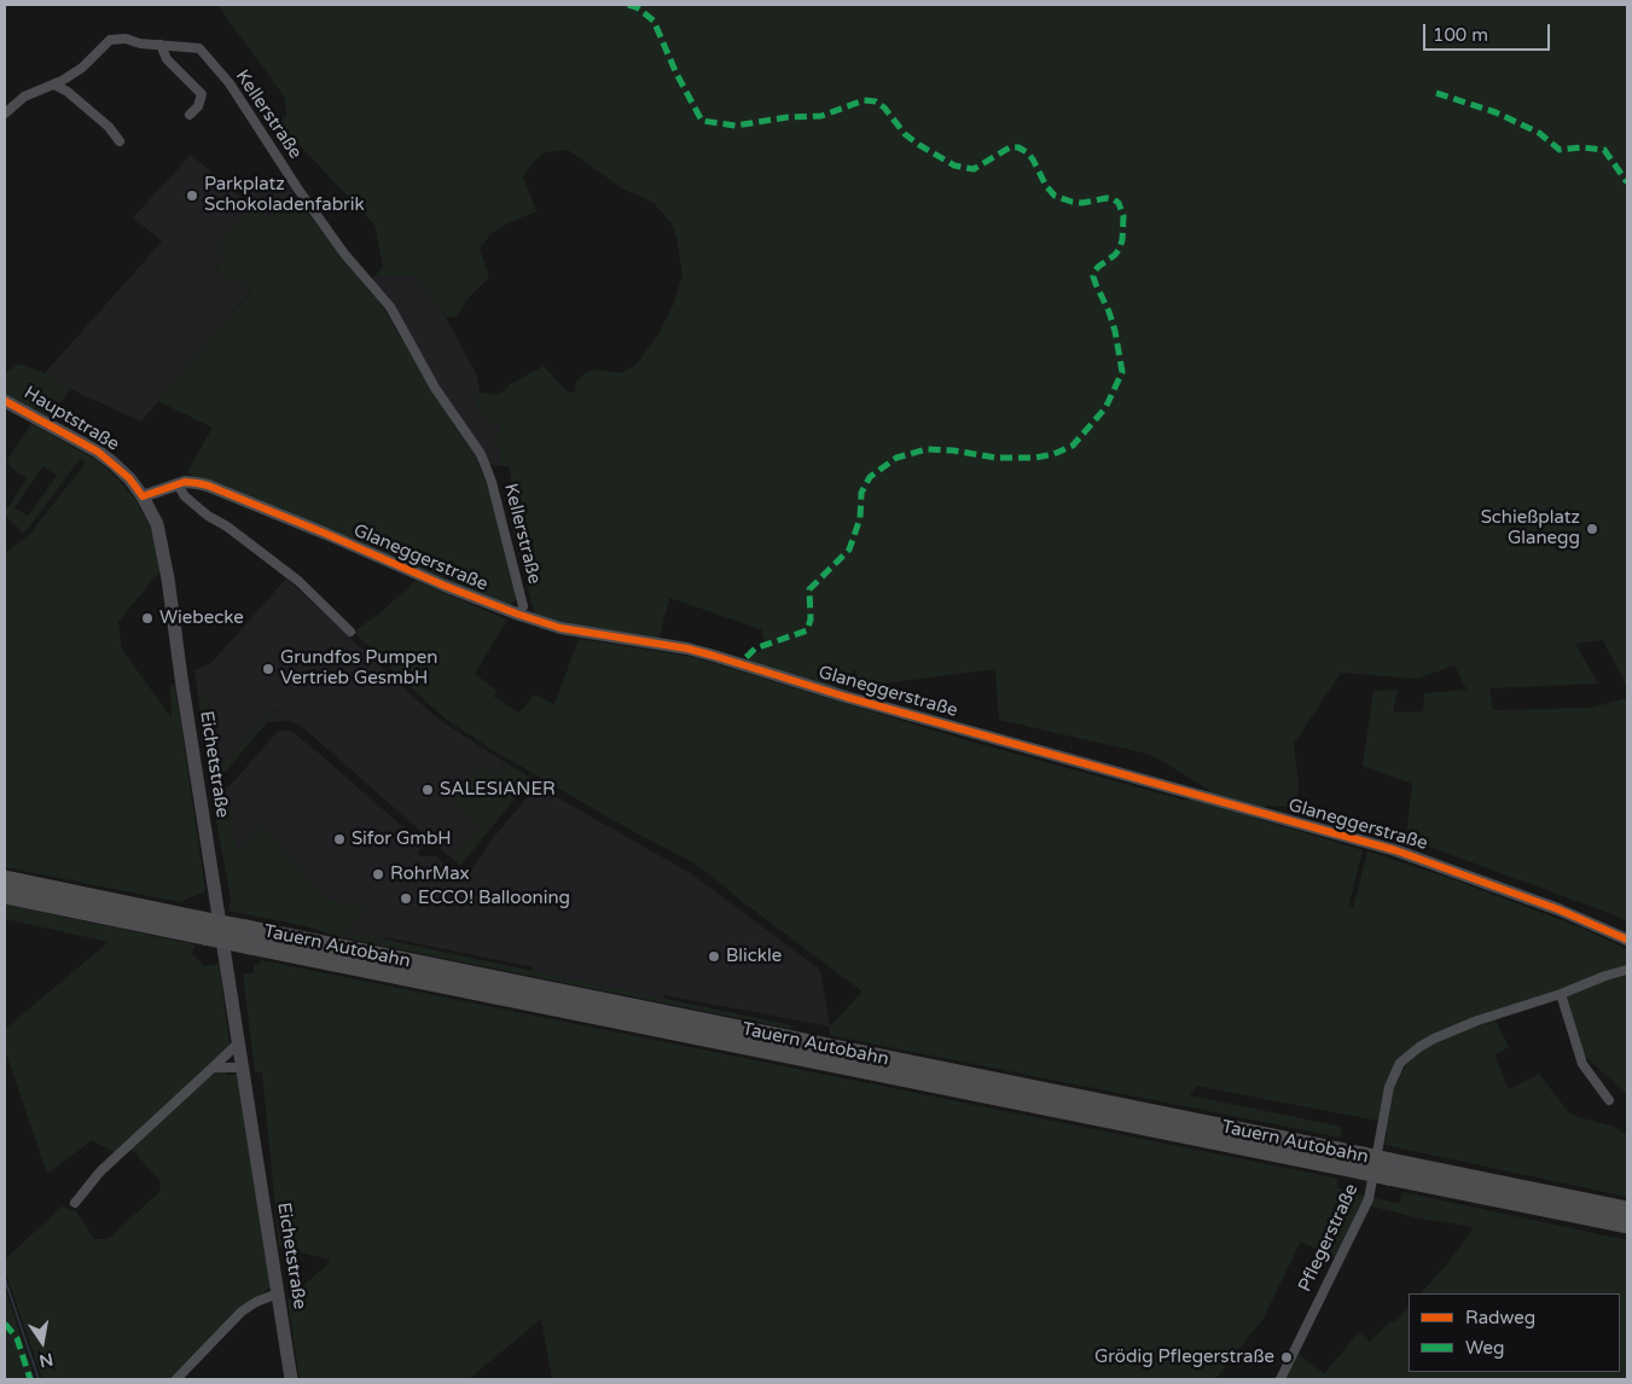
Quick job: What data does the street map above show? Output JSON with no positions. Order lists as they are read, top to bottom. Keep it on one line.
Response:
{"streets":{"highway":["Tauern Autobahn"],"main road":["Hauptstraße","Eichetstraße"],"street":["Kellerstraße","Glaneggerstraße","Pflegerstraße"]},"crossings":[["Kellerstraße","Glaneggerstraße"],["Hauptstraße","Glaneggerstraße"],["Hauptstraße","Eichetstraße"],["Glaneggerstraße","Eichetstraße"]],"places":["Parkplatz Schokoladenfabrik","Schießplatz Glanegg","Wiebecke","Grundfos Pumpen Vertrieb GesmbH","SALESIANER","Sifor GmbH","RohrMax","ECCO! Ballooning","Blickle","Grödig Pflegerstraße"],"legend":["Radweg","Weg"],"scale_bar":"100 m","north":"bottom"}
